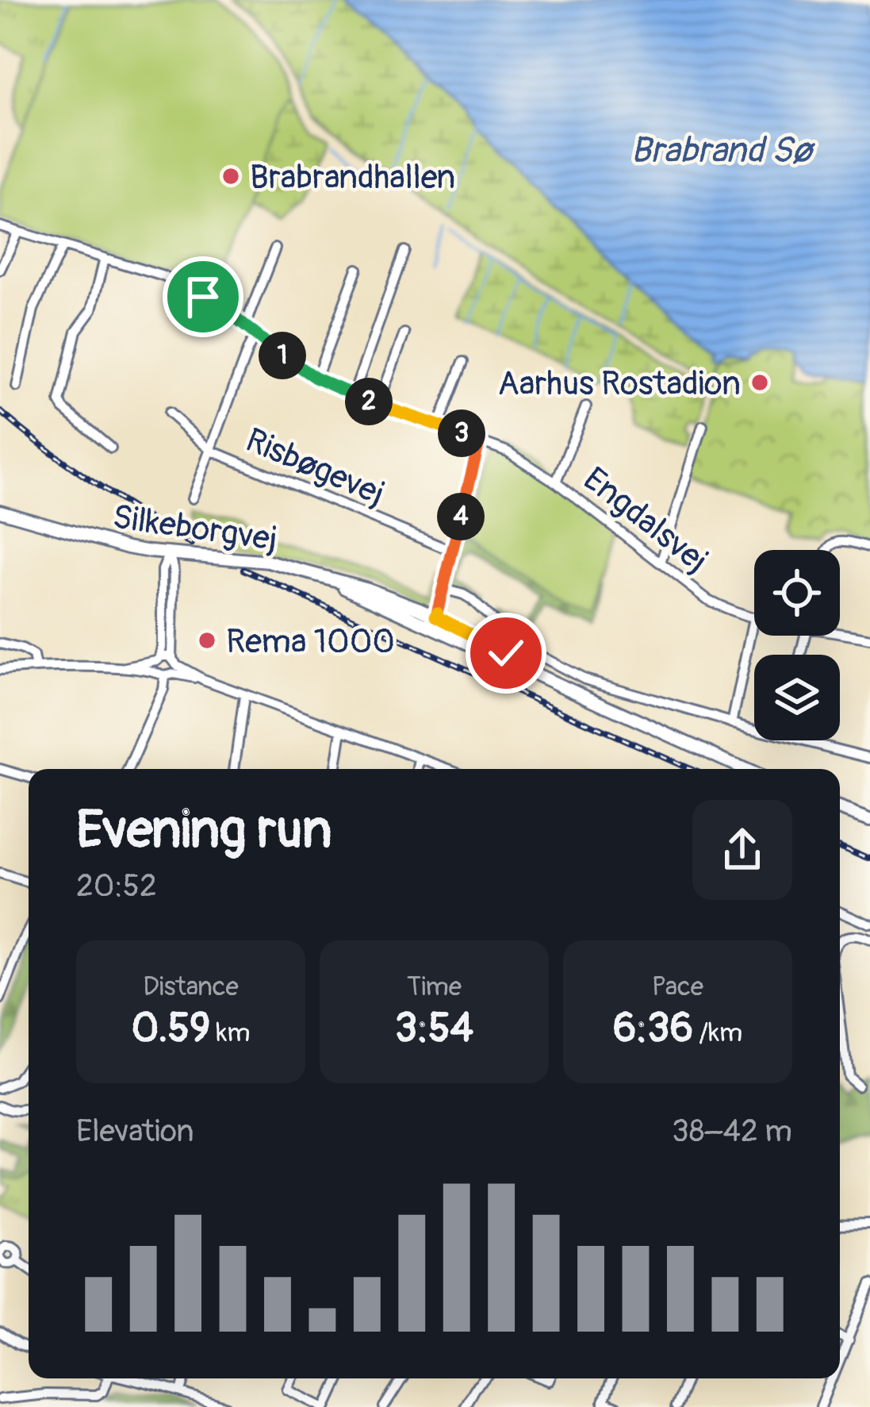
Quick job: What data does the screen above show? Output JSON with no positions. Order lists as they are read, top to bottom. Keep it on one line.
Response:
{"streets":{"main road":["Silkeborgvej"],"street":["Risbøgevej","Engdalsvej"]},"water":["Brabrand Sø"],"places":["Brabrandhallen","Aarhus Rostadion","Rema 1000"],"page":{"pins":["1","2","3","4"],"heading":["Evening run","20:52"],"stats":[["Distance","0.59 km"],["Time","3:54"],["Pace","6:36 /km"]],"chart":["Elevation","38–42 m"]}}
